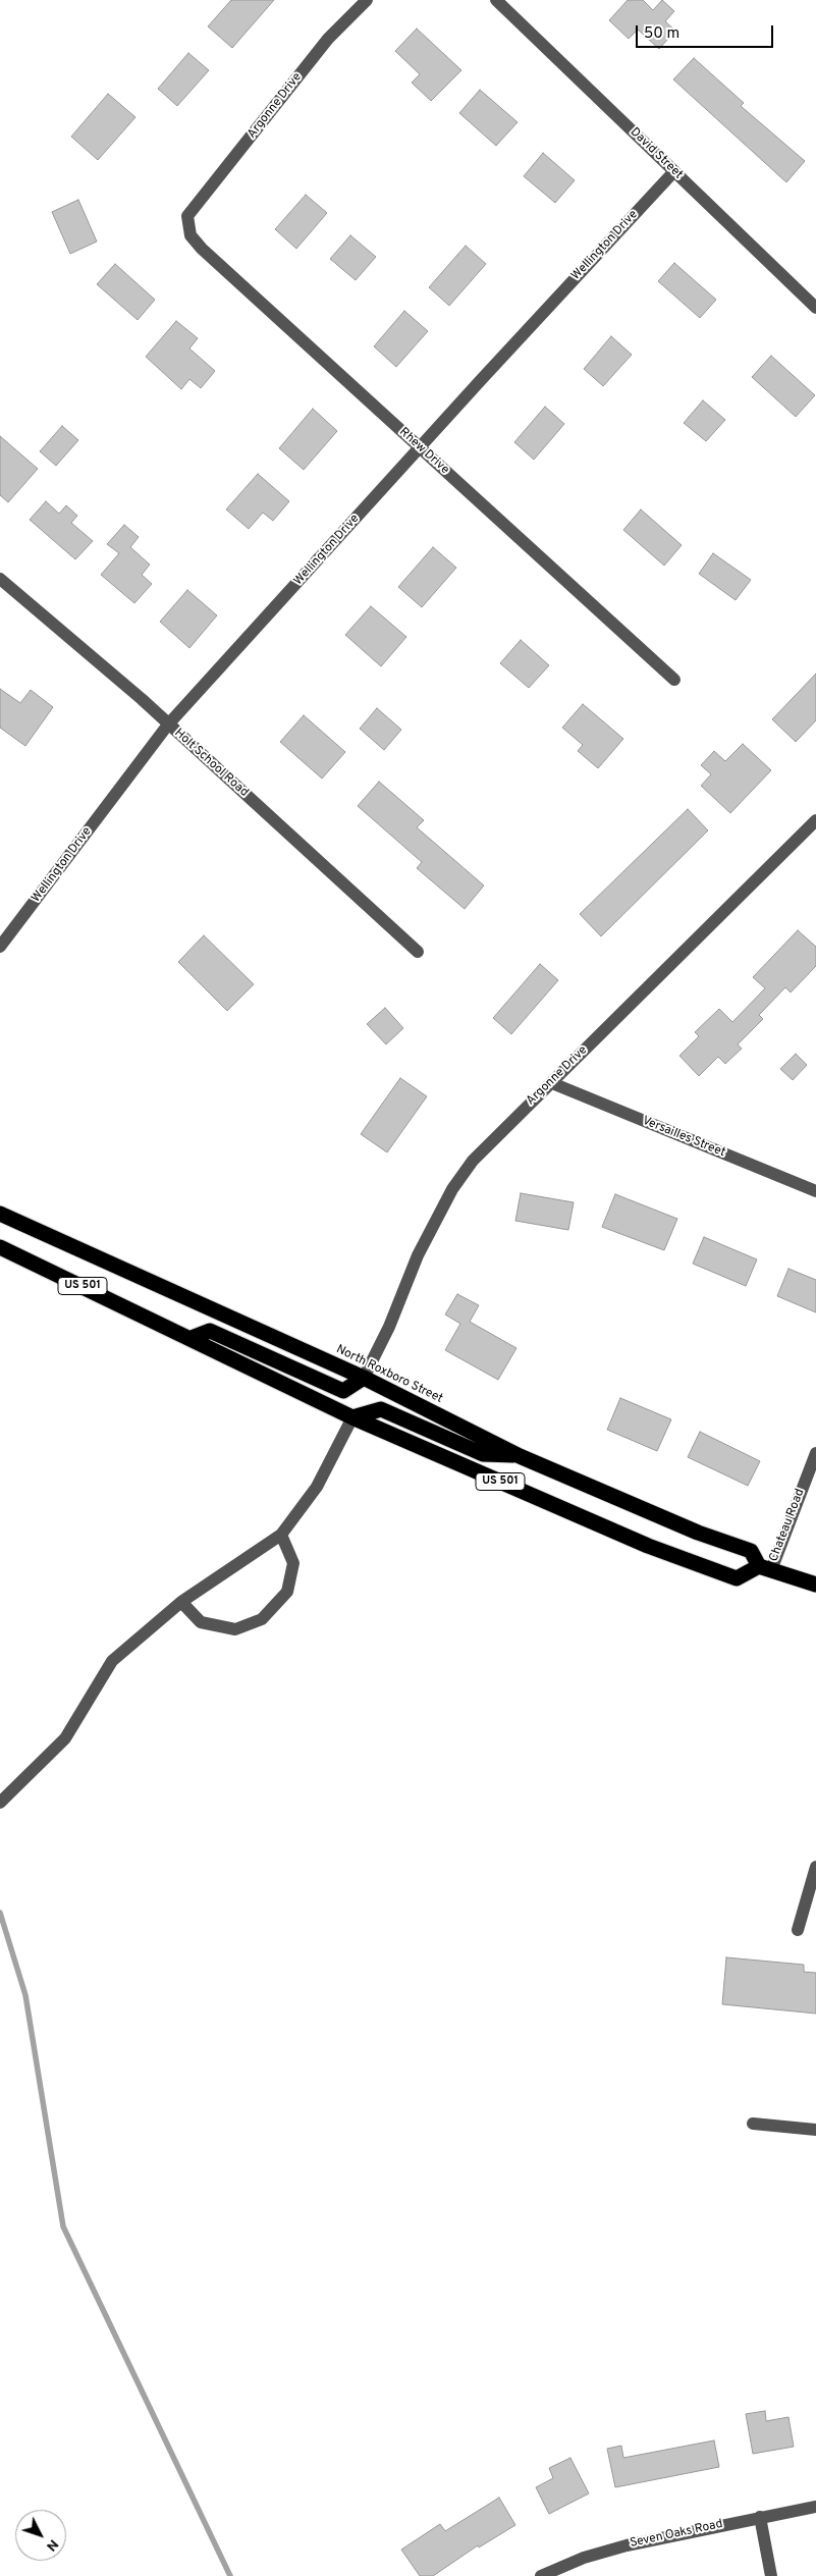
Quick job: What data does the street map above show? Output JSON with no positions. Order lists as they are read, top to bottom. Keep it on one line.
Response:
{"streets":{"highway":["US 501","North Roxboro Street"],"street":["Argonne Drive","David Street","Wellington Drive","Rhew Drive","Holt School Road","Versailles Street","Chateau Road","Seven Oaks Road"]},"crossings":[["Argonne Drive","Rhew Drive"],["Argonne Drive","Versailles Street"],["Argonne Drive","North Roxboro Street"],["David Street","Wellington Drive"],["Wellington Drive","Rhew Drive"],["Wellington Drive","Holt School Road"],["US 501","North Roxboro Street"],["US 501","Chateau Road"],["North Roxboro Street","Chateau Road"]],"scale_bar":"50 m","north":"bottom right"}
